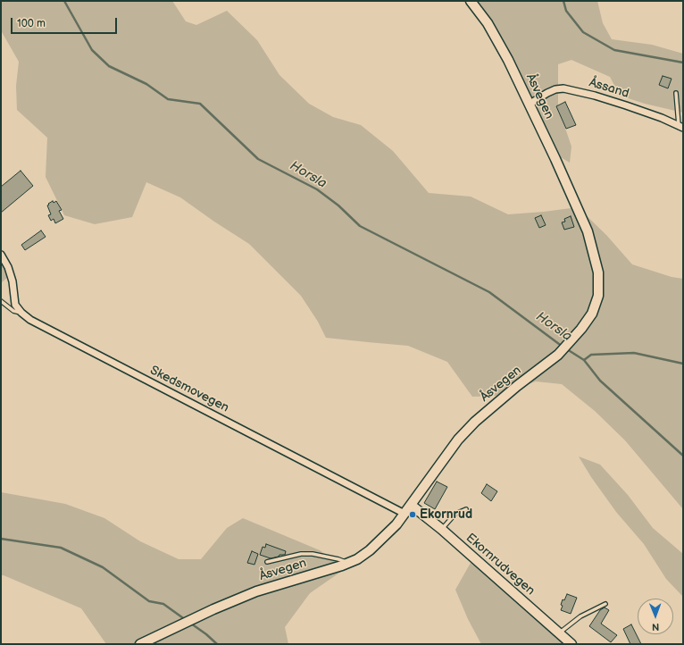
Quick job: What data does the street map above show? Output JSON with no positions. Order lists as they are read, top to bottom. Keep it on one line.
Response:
{"streets":{"main road":["Åsvegen","Ekornrudvegen"],"street":["Åssand","Skedsmovegen"]},"crossings":[["Åssand","Åsvegen"],["Åsvegen","Skedsmovegen"],["Åsvegen","Ekornrudvegen"]],"water":["Horsla"],"places":["Ekornrud"],"scale_bar":"100 m","north":"bottom"}
